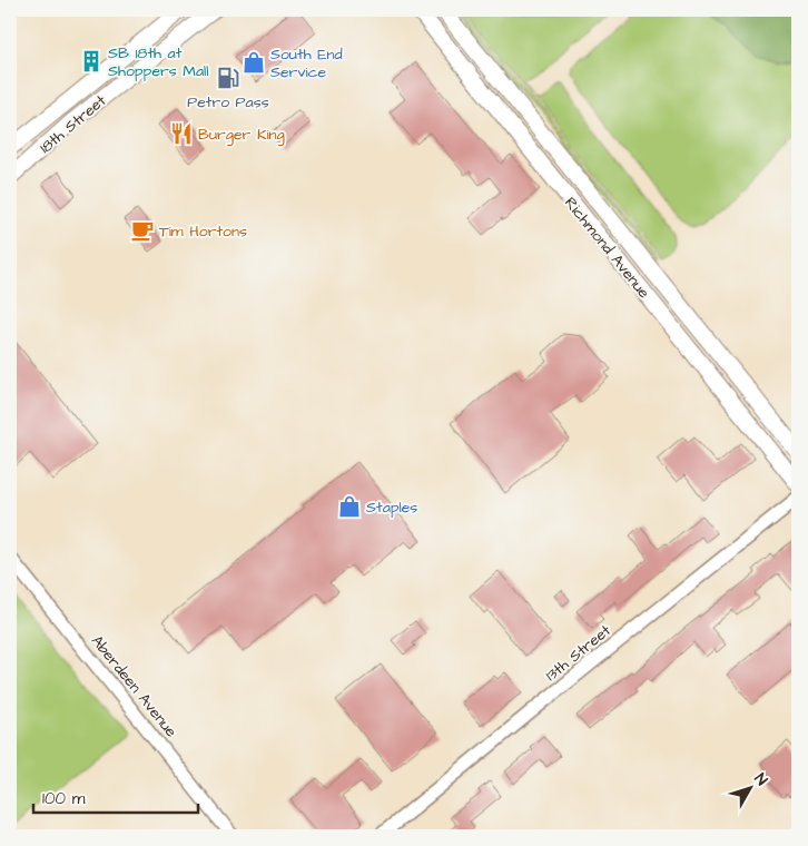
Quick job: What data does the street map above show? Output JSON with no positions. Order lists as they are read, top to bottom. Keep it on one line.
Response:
{"streets":{"main road":["18th Street","Richmond Avenue"],"street":["13th Street","Aberdeen Avenue"]},"places":{"building":["SB 18th at Shoppers Mall"],"shop":["South End Service","Staples"],"fuel station":["Petro Pass"],"restaurant":["Burger King"],"cafe":["Tim Hortons"]},"scale_bar":"100 m","north":"top right"}
